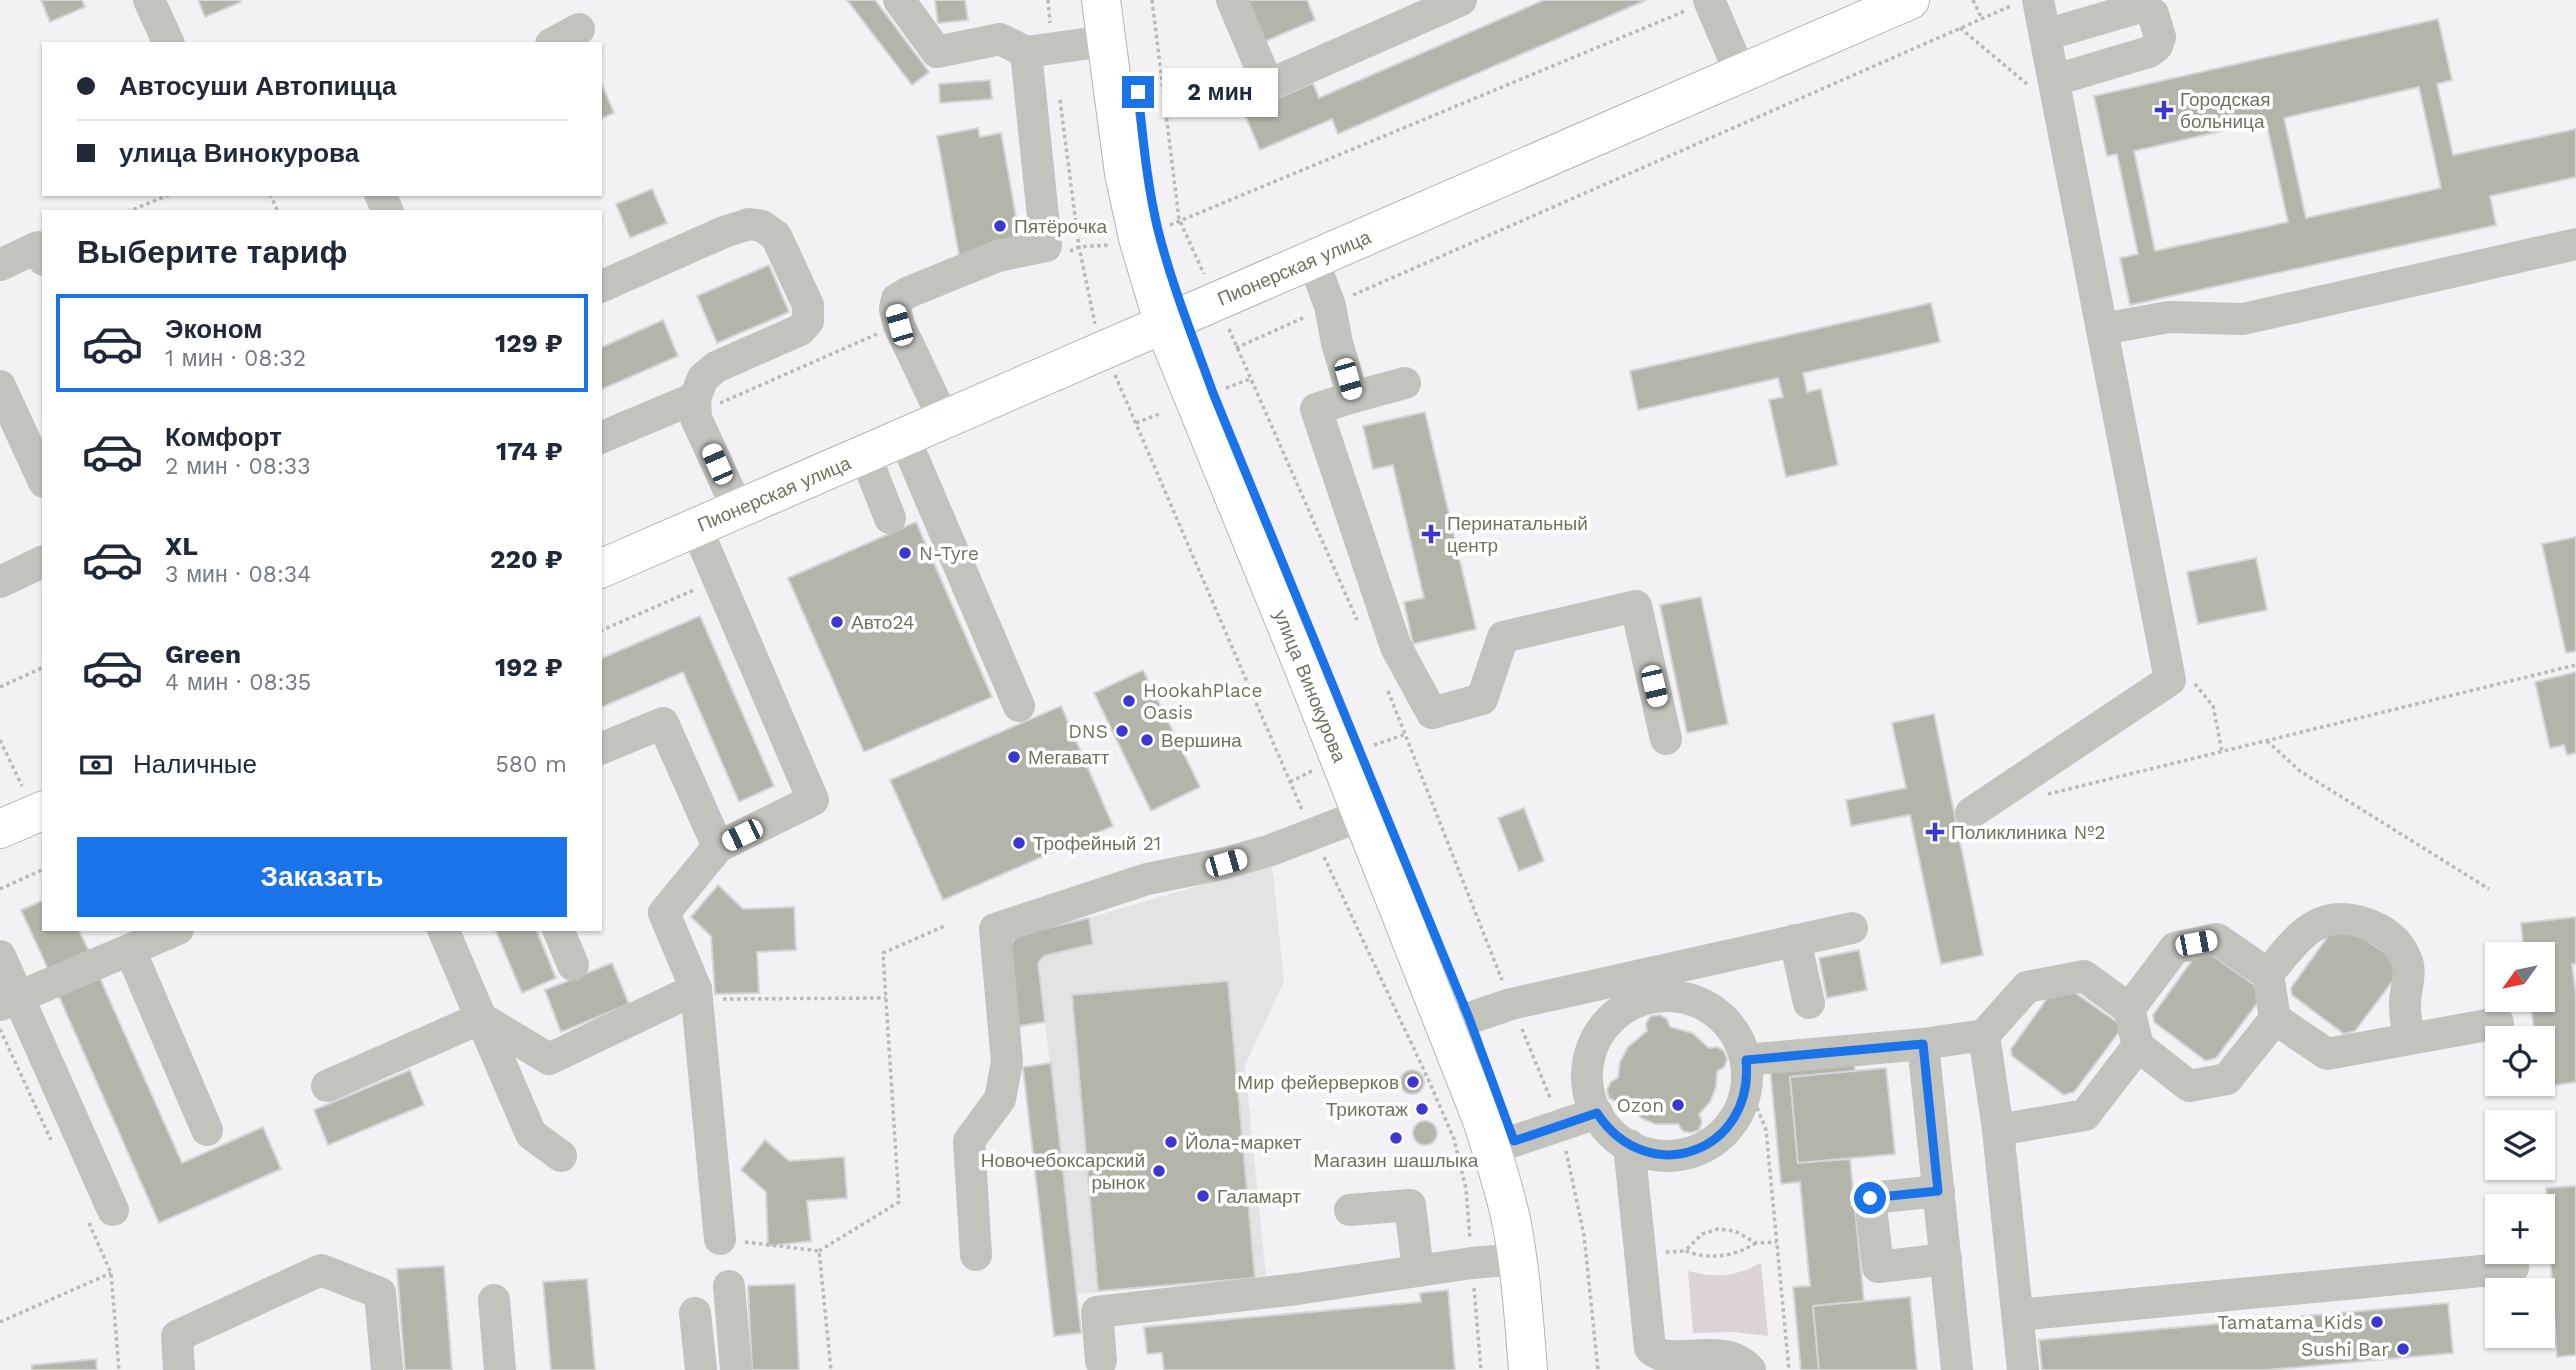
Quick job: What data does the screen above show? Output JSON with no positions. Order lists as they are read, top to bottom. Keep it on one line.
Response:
{"streets":{"main road":["Пионерская улица","улица Винокурова"]},"crossings":[["Пионерская улица","улица Винокурова"]],"places":{"health":["Городская больница","Перинатальный центр","Поликлиника №2"],"other":["Пятёрочка","N-Tyre","Авто24","HookahPlace Oasis","DNS","Вершина","Мегаватт","Трофейный 21","Мир фейерверков","Ozon","Трикотаж","Магазин шашлыка","Йола-маркет","Новочебоксарский рынок","Галамарт","Tamatama_Kids","Sushi Bar"]},"north":"bottom left","page":{"banner":["Автосуши Автопицца","улица Винокурова"],"bubble":"2 мин","heading":"Выберите тариф","list":[{"name":"Эконом","note":"1 мин · 08:32","value":"129 ₽"},{"name":"Комфорт","note":"2 мин · 08:33","value":"174 ₽"},{"name":"XL","note":"3 мин · 08:34","value":"220 ₽"},{"name":"Green","note":"4 мин · 08:35","value":"192 ₽"}],"pay":["Наличные","580 m"],"buttons":"Заказать","map_buttons":["+","−"]}}
